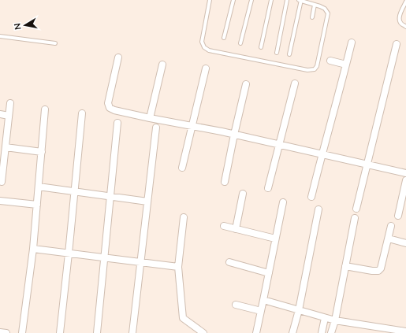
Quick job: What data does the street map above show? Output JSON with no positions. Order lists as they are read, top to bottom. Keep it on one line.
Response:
{"north":"left"}
